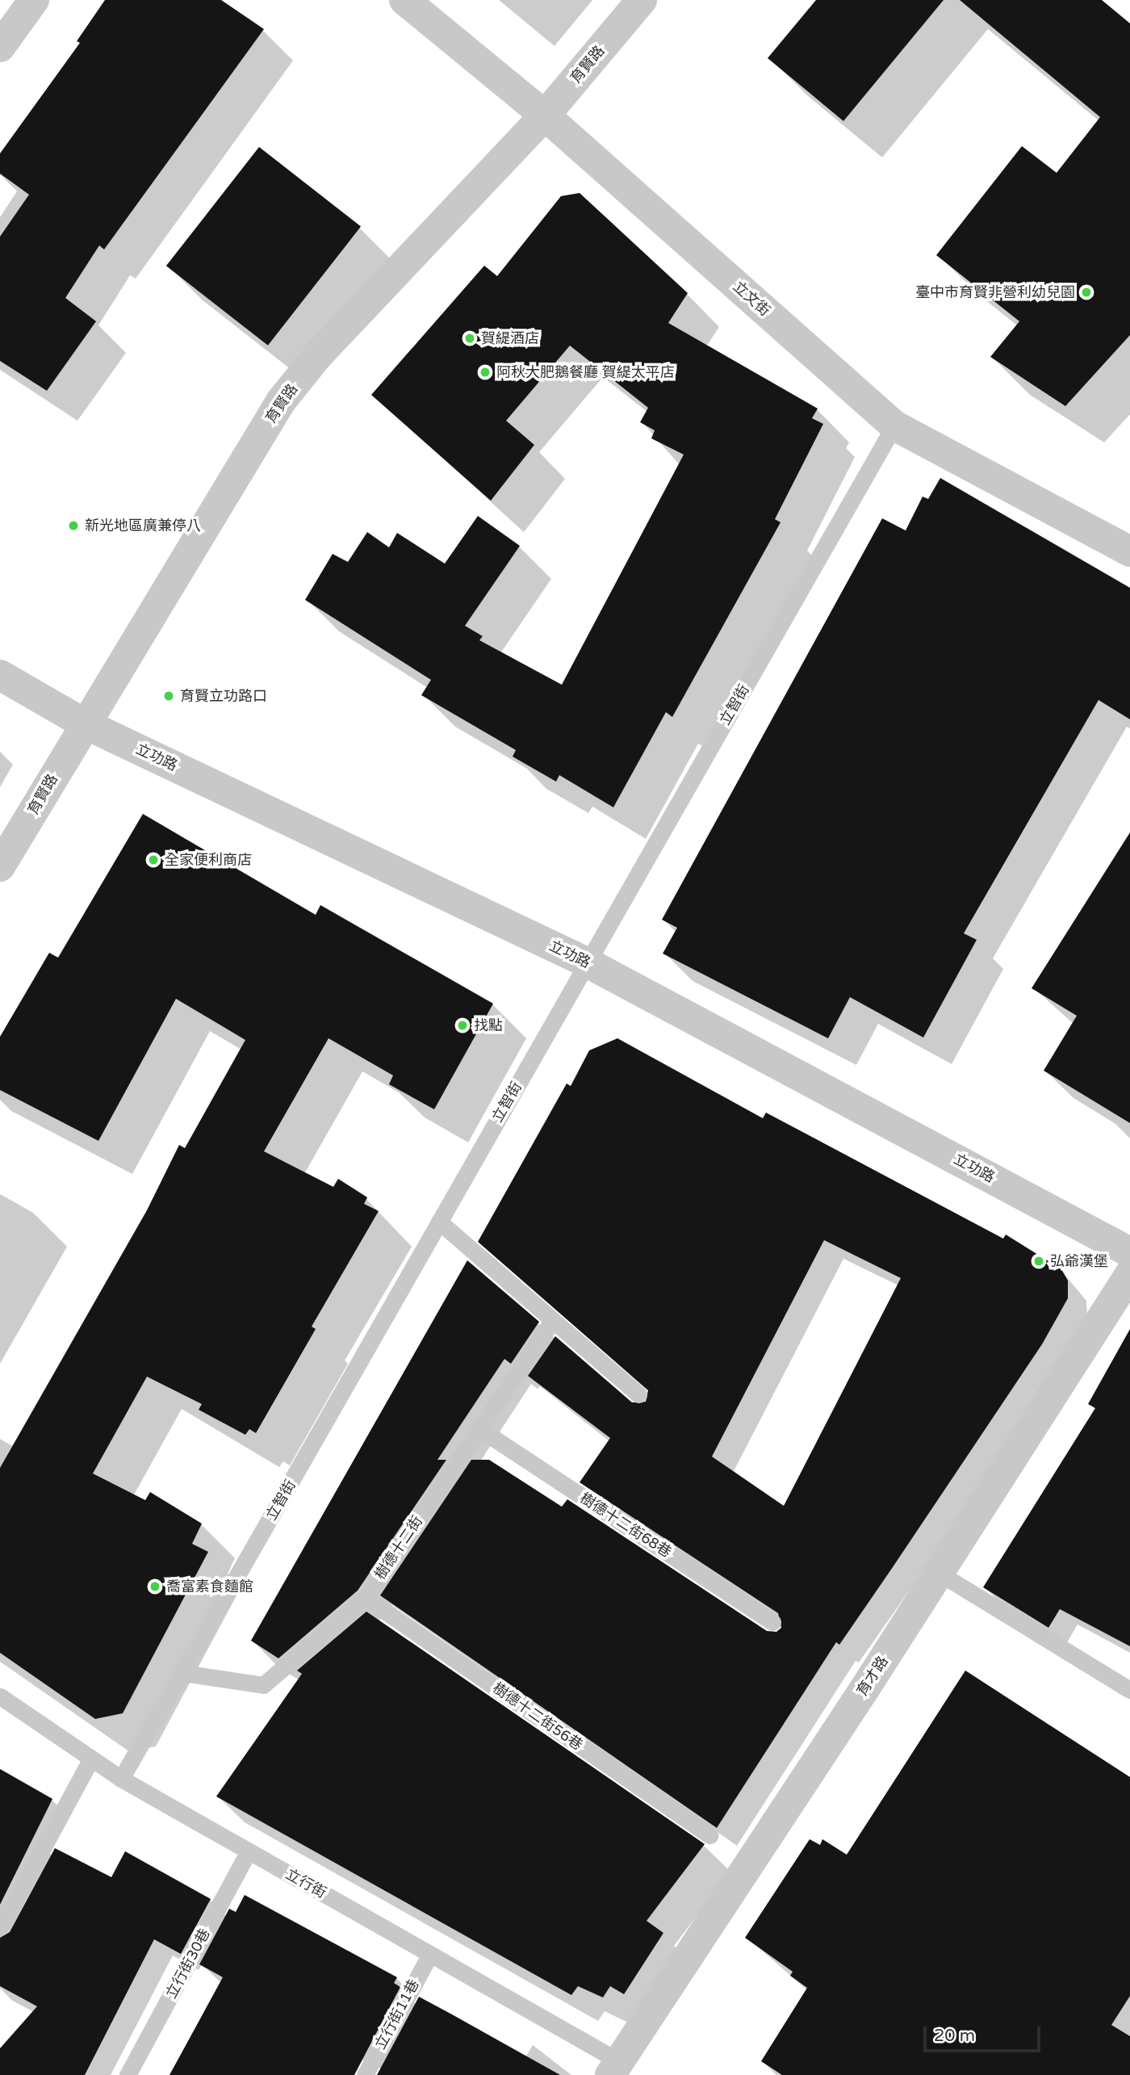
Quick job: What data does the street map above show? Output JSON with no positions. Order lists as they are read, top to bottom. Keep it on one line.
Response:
{"streets":{"street":["育賢路","立文街","立功路","育才路"],"lane":["立智街","樹德十二街68巷","樹德十二街","樹德十二街56巷","立行街","立行街30巷","立行街11巷"]},"crossings":[["育賢路","立文街"],["育賢路","立功路"],["立文街","立智街"],["立智街","立功路"],["立智街","樹德十二街"],["立智街","立行街"],["樹德十二街68巷","樹德十二街"],["樹德十二街","樹德十二街56巷"],["育才路","立行街"],["立行街","立行街30巷"],["立行街","立行街11巷"]],"places":["臺中市育賢非營利幼兒園","賀緹酒店","阿秋大肥鵝餐廳 賀緹太平店","新光地區廣兼停八","育賢立功路口","全家便利商店","找點","弘爺漢堡","喬富素食麵館"],"scale_bar":"20 m"}
